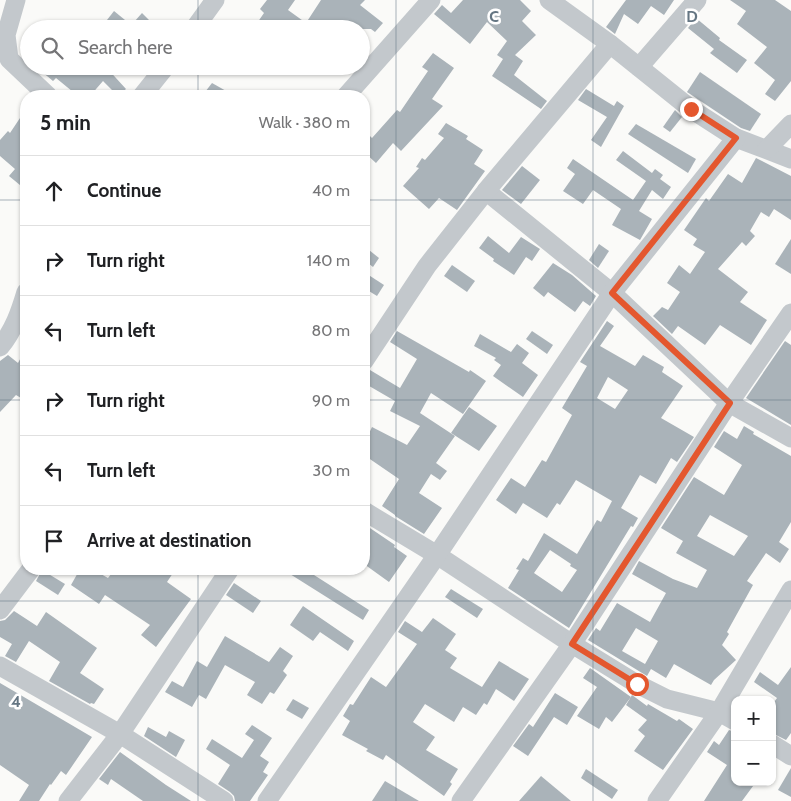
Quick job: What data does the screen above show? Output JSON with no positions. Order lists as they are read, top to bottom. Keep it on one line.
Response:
{"page":{"search":"Search here","heading":["5 min","Walk · 380 m"],"list":[["Continue","40 m"],["Turn right","140 m"],["Turn left","80 m"],["Turn right","90 m"],["Turn left","30 m"],"Arrive at destination"],"map_buttons":["+","−"]},"grid":{"columns":["C","D"],"rows":["4"]}}
